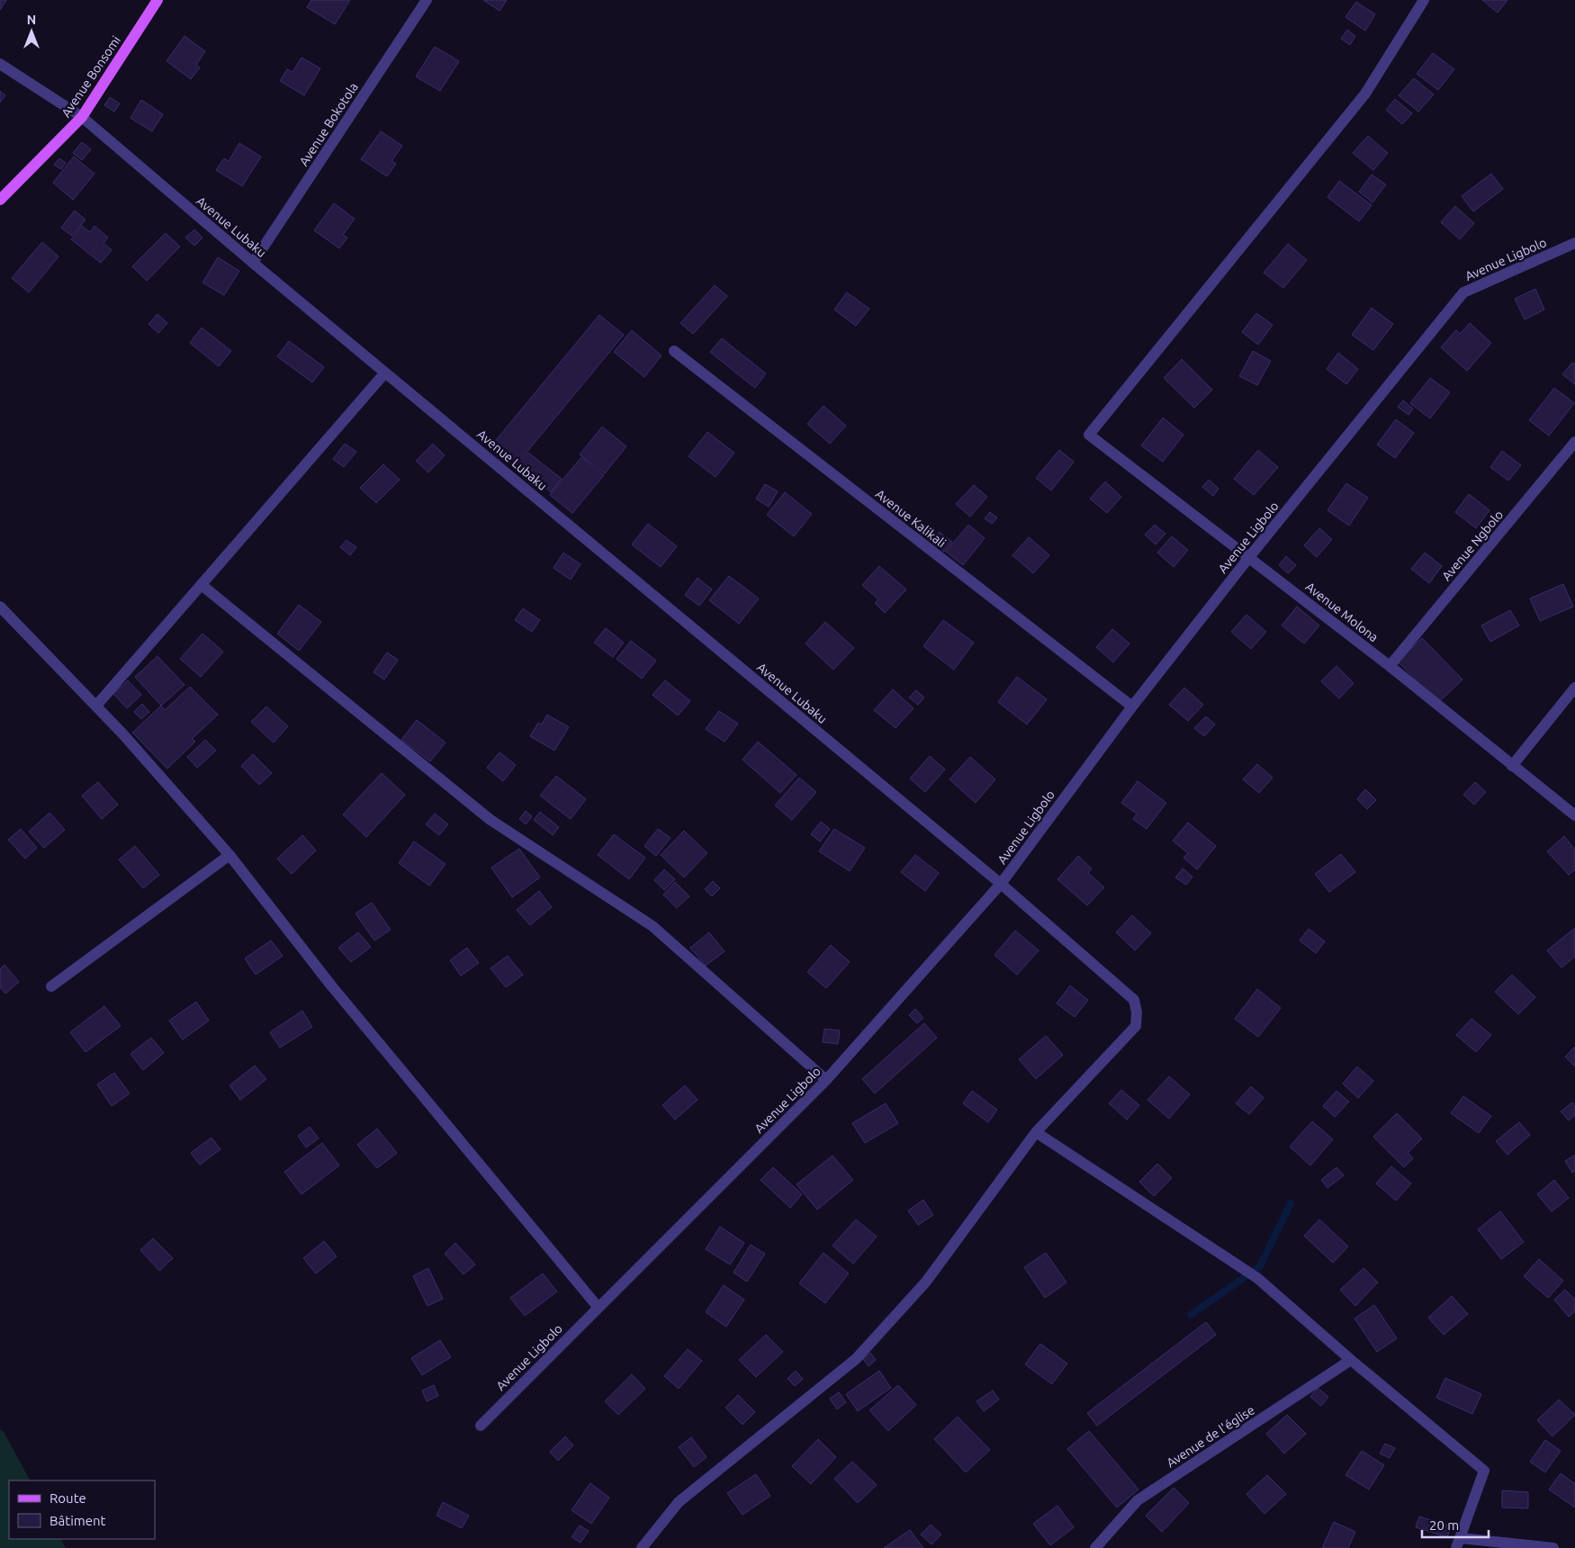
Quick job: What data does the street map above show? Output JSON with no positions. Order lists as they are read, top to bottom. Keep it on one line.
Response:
{"streets":{"main road":["Avenue Bonsomi"],"street":["Avenue Bokotola","Avenue Lubaku","Avenue Ligbolo","Avenue Kalikali","Avenue Ngbolo","Avenue Molona","Avenue de l'église"]},"crossings":[["Avenue Bonsomi","Avenue Lubaku"],["Avenue Bokotola","Avenue Lubaku"],["Avenue Lubaku","Avenue Ligbolo"],["Avenue Ligbolo","Avenue Kalikali"],["Avenue Ligbolo","Avenue Molona"],["Avenue Ngbolo","Avenue Molona"]],"legend":["Route","Bâtiment"],"scale_bar":"20 m","north":"top"}
